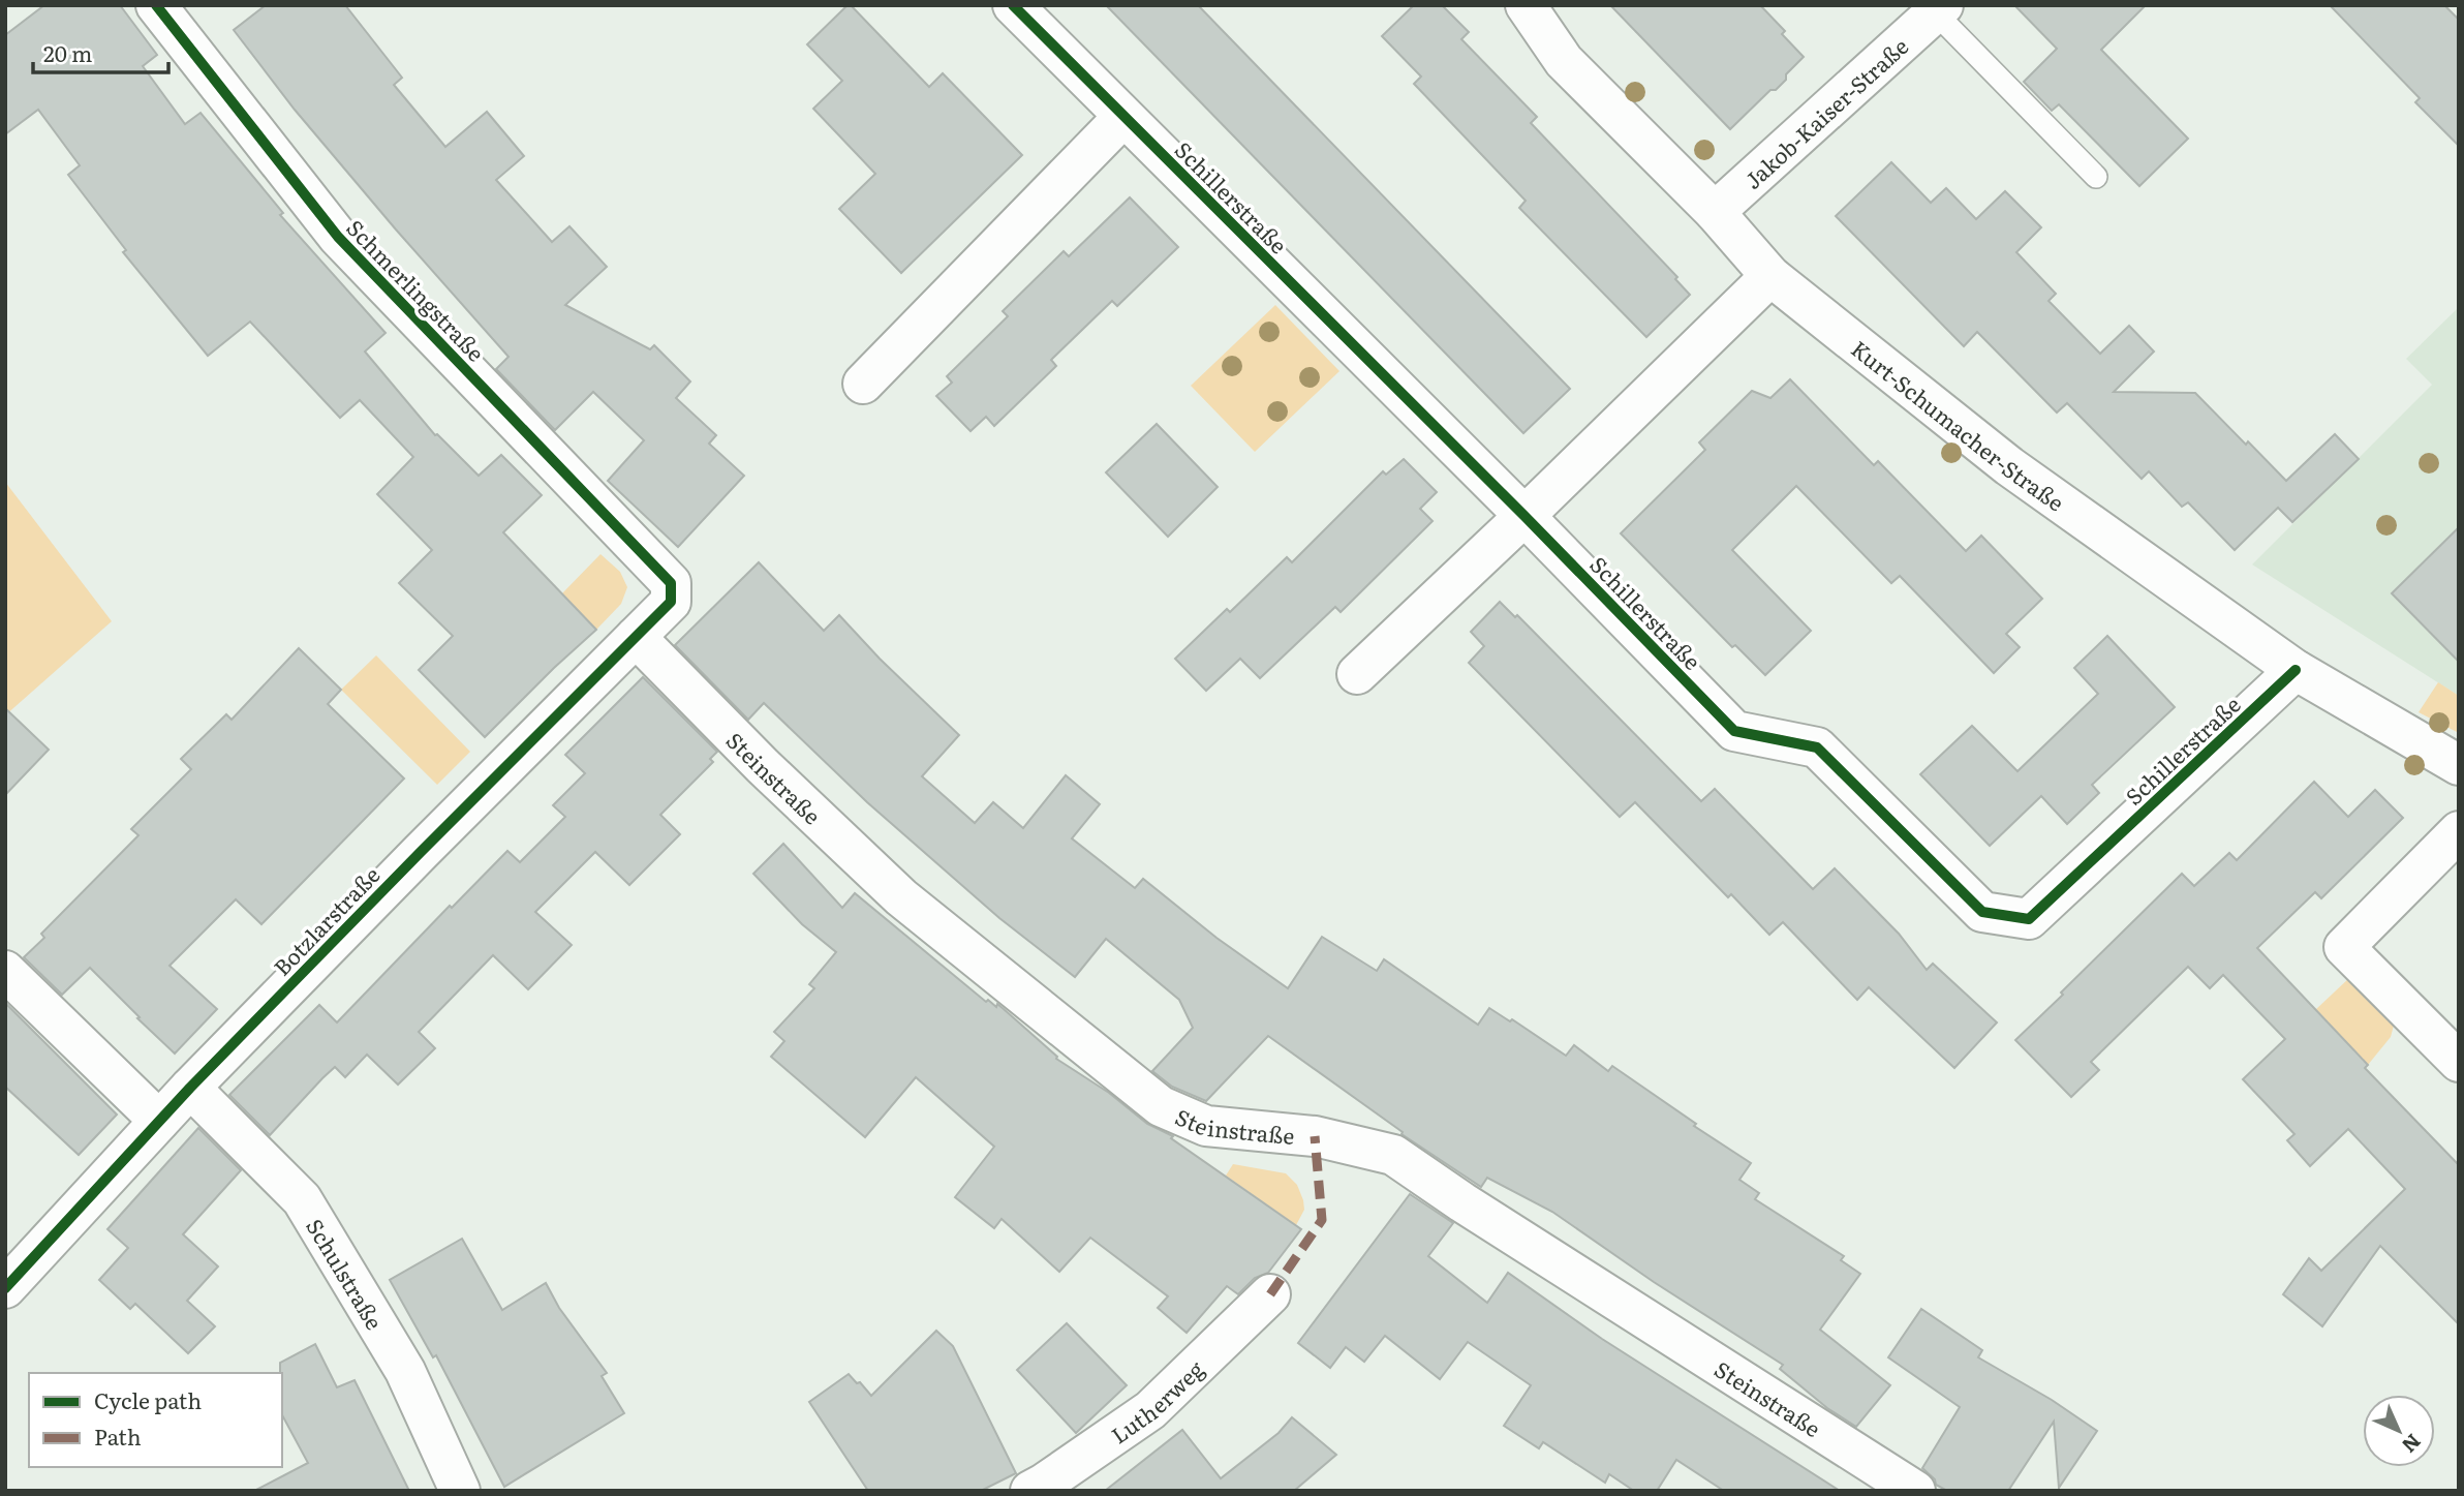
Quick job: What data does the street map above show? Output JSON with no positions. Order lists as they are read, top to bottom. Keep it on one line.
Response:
{"streets":{"street":["Jakob-Kaiser-Straße","Schillerstraße","Schmerlingstraße","Kurt-Schumacher-Straße","Steinstraße","Botzlarstraße","Schulstraße","Lutherweg"]},"crossings":[["Jakob-Kaiser-Straße","Kurt-Schumacher-Straße"],["Schillerstraße","Kurt-Schumacher-Straße"],["Schmerlingstraße","Botzlarstraße"],["Steinstraße","Botzlarstraße"],["Botzlarstraße","Schulstraße"]],"legend":["Cycle path","Path"],"scale_bar":"20 m","north":"bottom right"}
